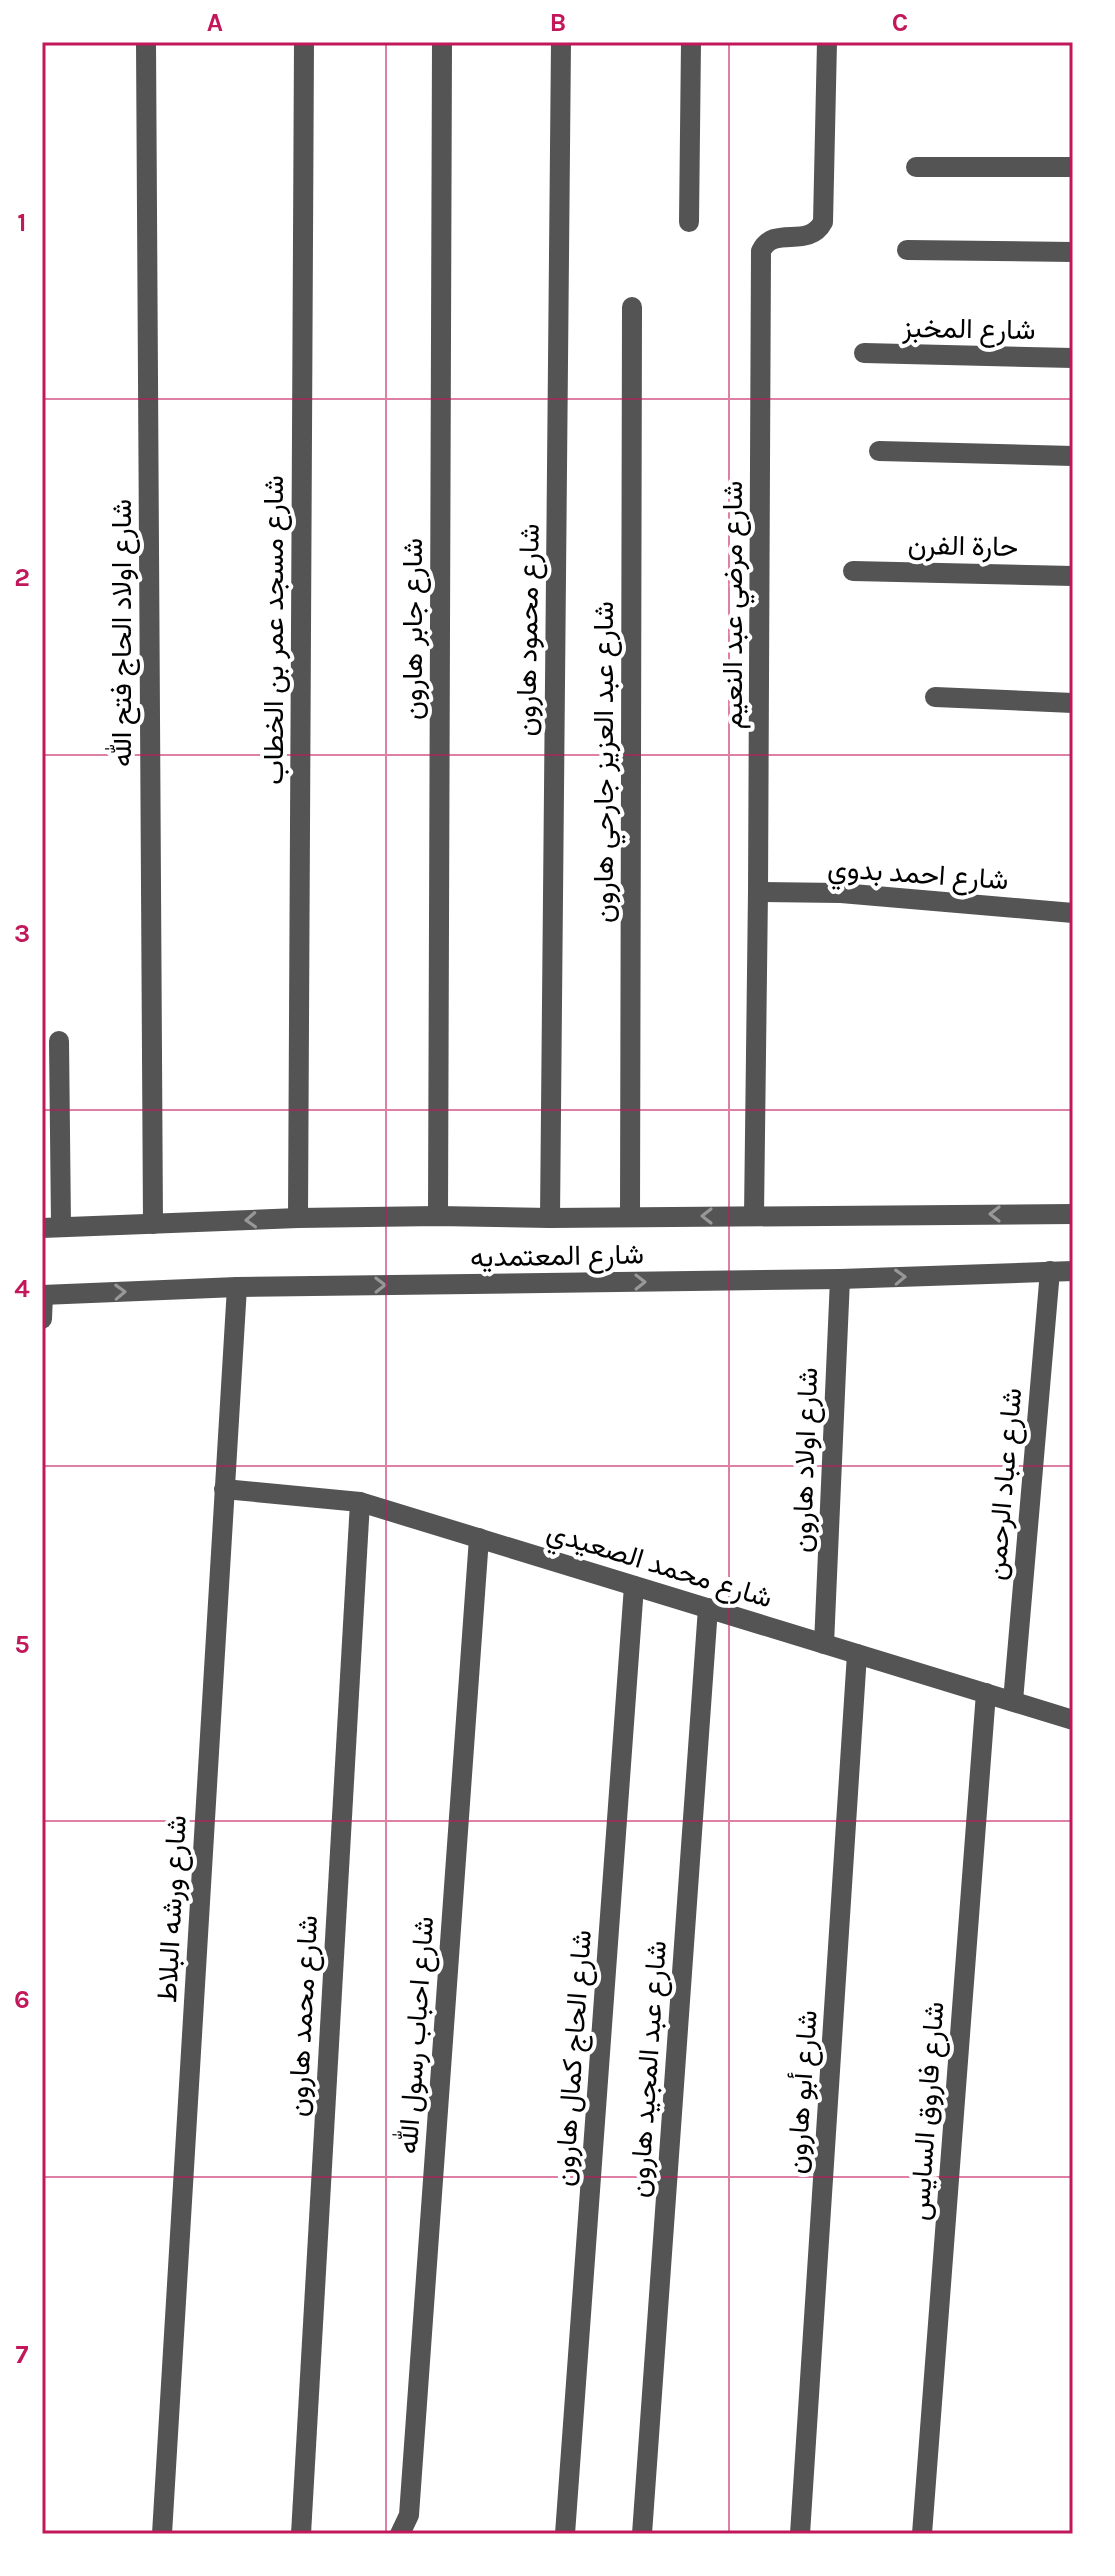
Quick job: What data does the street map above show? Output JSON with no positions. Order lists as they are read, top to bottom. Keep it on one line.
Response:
{"streets":{"street":["شارع المخبز","حارة الفرن","شارع مرضي عبد النعيم","شارع جابر هارون","شارع مسجد عمر بن الخطاب","شارع محمود هارون","شارع اولاد الحاج فتح الله","شارع عبد العزيز جارحي هارون","شارع احمد بدوي","شارع المعتمديه","شارع اولاد هارون","شارع عباد الرحمن","شارع محمد الصعيدي","شارع ورشه البلاط","شارع محمد هارون","شارع احباب رسول الله","شارع الحاج كمال هارون","شارع عبد المجيد هارون","شارع أبو هارون","شارع فاروق السايس"]},"crossings":[["شارع مرضي عبد النعيم","شارع احمد بدوي"],["شارع مرضي عبد النعيم","شارع المعتمديه"],["شارع جابر هارون","شارع المعتمديه"],["شارع مسجد عمر بن الخطاب","شارع المعتمديه"],["شارع محمود هارون","شارع المعتمديه"],["شارع اولاد الحاج فتح الله","شارع المعتمديه"],["شارع عبد العزيز جارحي هارون","شارع المعتمديه"],["شارع المعتمديه","شارع اولاد هارون"],["شارع المعتمديه","شارع عباد الرحمن"],["شارع المعتمديه","شارع ورشه البلاط"],["شارع اولاد هارون","شارع محمد الصعيدي"],["شارع عباد الرحمن","شارع محمد الصعيدي"],["شارع محمد الصعيدي","شارع ورشه البلاط"],["شارع محمد الصعيدي","شارع محمد هارون"],["شارع محمد الصعيدي","شارع احباب رسول الله"],["شارع محمد الصعيدي","شارع الحاج كمال هارون"],["شارع محمد الصعيدي","شارع عبد المجيد هارون"],["شارع محمد الصعيدي","شارع أبو هارون"],["شارع محمد الصعيدي","شارع فاروق السايس"]],"grid":{"columns":["A","B","C"],"rows":["1","2","3","4","5","6","7"]}}
